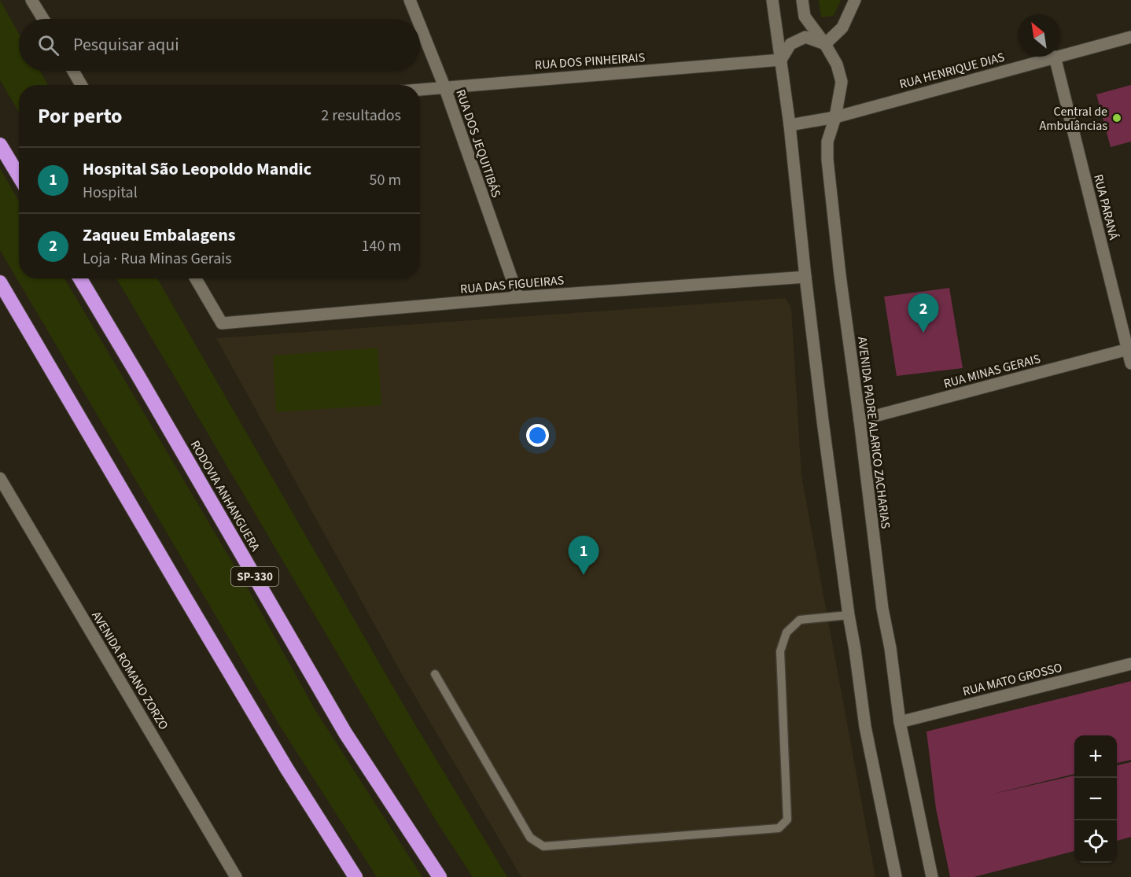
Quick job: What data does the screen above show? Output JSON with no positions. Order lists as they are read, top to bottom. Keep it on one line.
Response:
{"streets":{"highway":["RODOVIA ANHANGUERA","SP-330"],"street":["RUA DOS PINHEIRAIS","RUA HENRIQUE DIAS","RUA DOS JEQUITIBÁS","RUA PARANÁ","RUA DAS FIGUEIRAS","RUA MINAS GERAIS","AVENIDA PADRE ALARICO ZACHARIAS","AVENIDA ROMANO ZORZO","RUA MATO GROSSO"]},"crossings":[["RUA DOS PINHEIRAIS","RUA DOS JEQUITIBÁS"],["RUA HENRIQUE DIAS","RUA PARANÁ"],["RUA HENRIQUE DIAS","AVENIDA PADRE ALARICO ZACHARIAS"],["RUA DOS JEQUITIBÁS","RUA DAS FIGUEIRAS"],["RUA PARANÁ","RUA MINAS GERAIS"],["RUA MINAS GERAIS","AVENIDA PADRE ALARICO ZACHARIAS"],["AVENIDA PADRE ALARICO ZACHARIAS","RUA MATO GROSSO"]],"places":["Central de Ambulâncias"],"north":"top left","page":{"search":"Pesquisar aqui","heading":["Por perto","2 resultados"],"list":[{"mark":"1","name":"Hospital São Leopoldo Mandic","note":"Hospital","value":"50 m"},{"mark":"2","name":"Zaqueu Embalagens","note":"Loja · Rua Minas Gerais","value":"140 m"}],"pins":["2","1"],"map_buttons":["+","−"]}}
